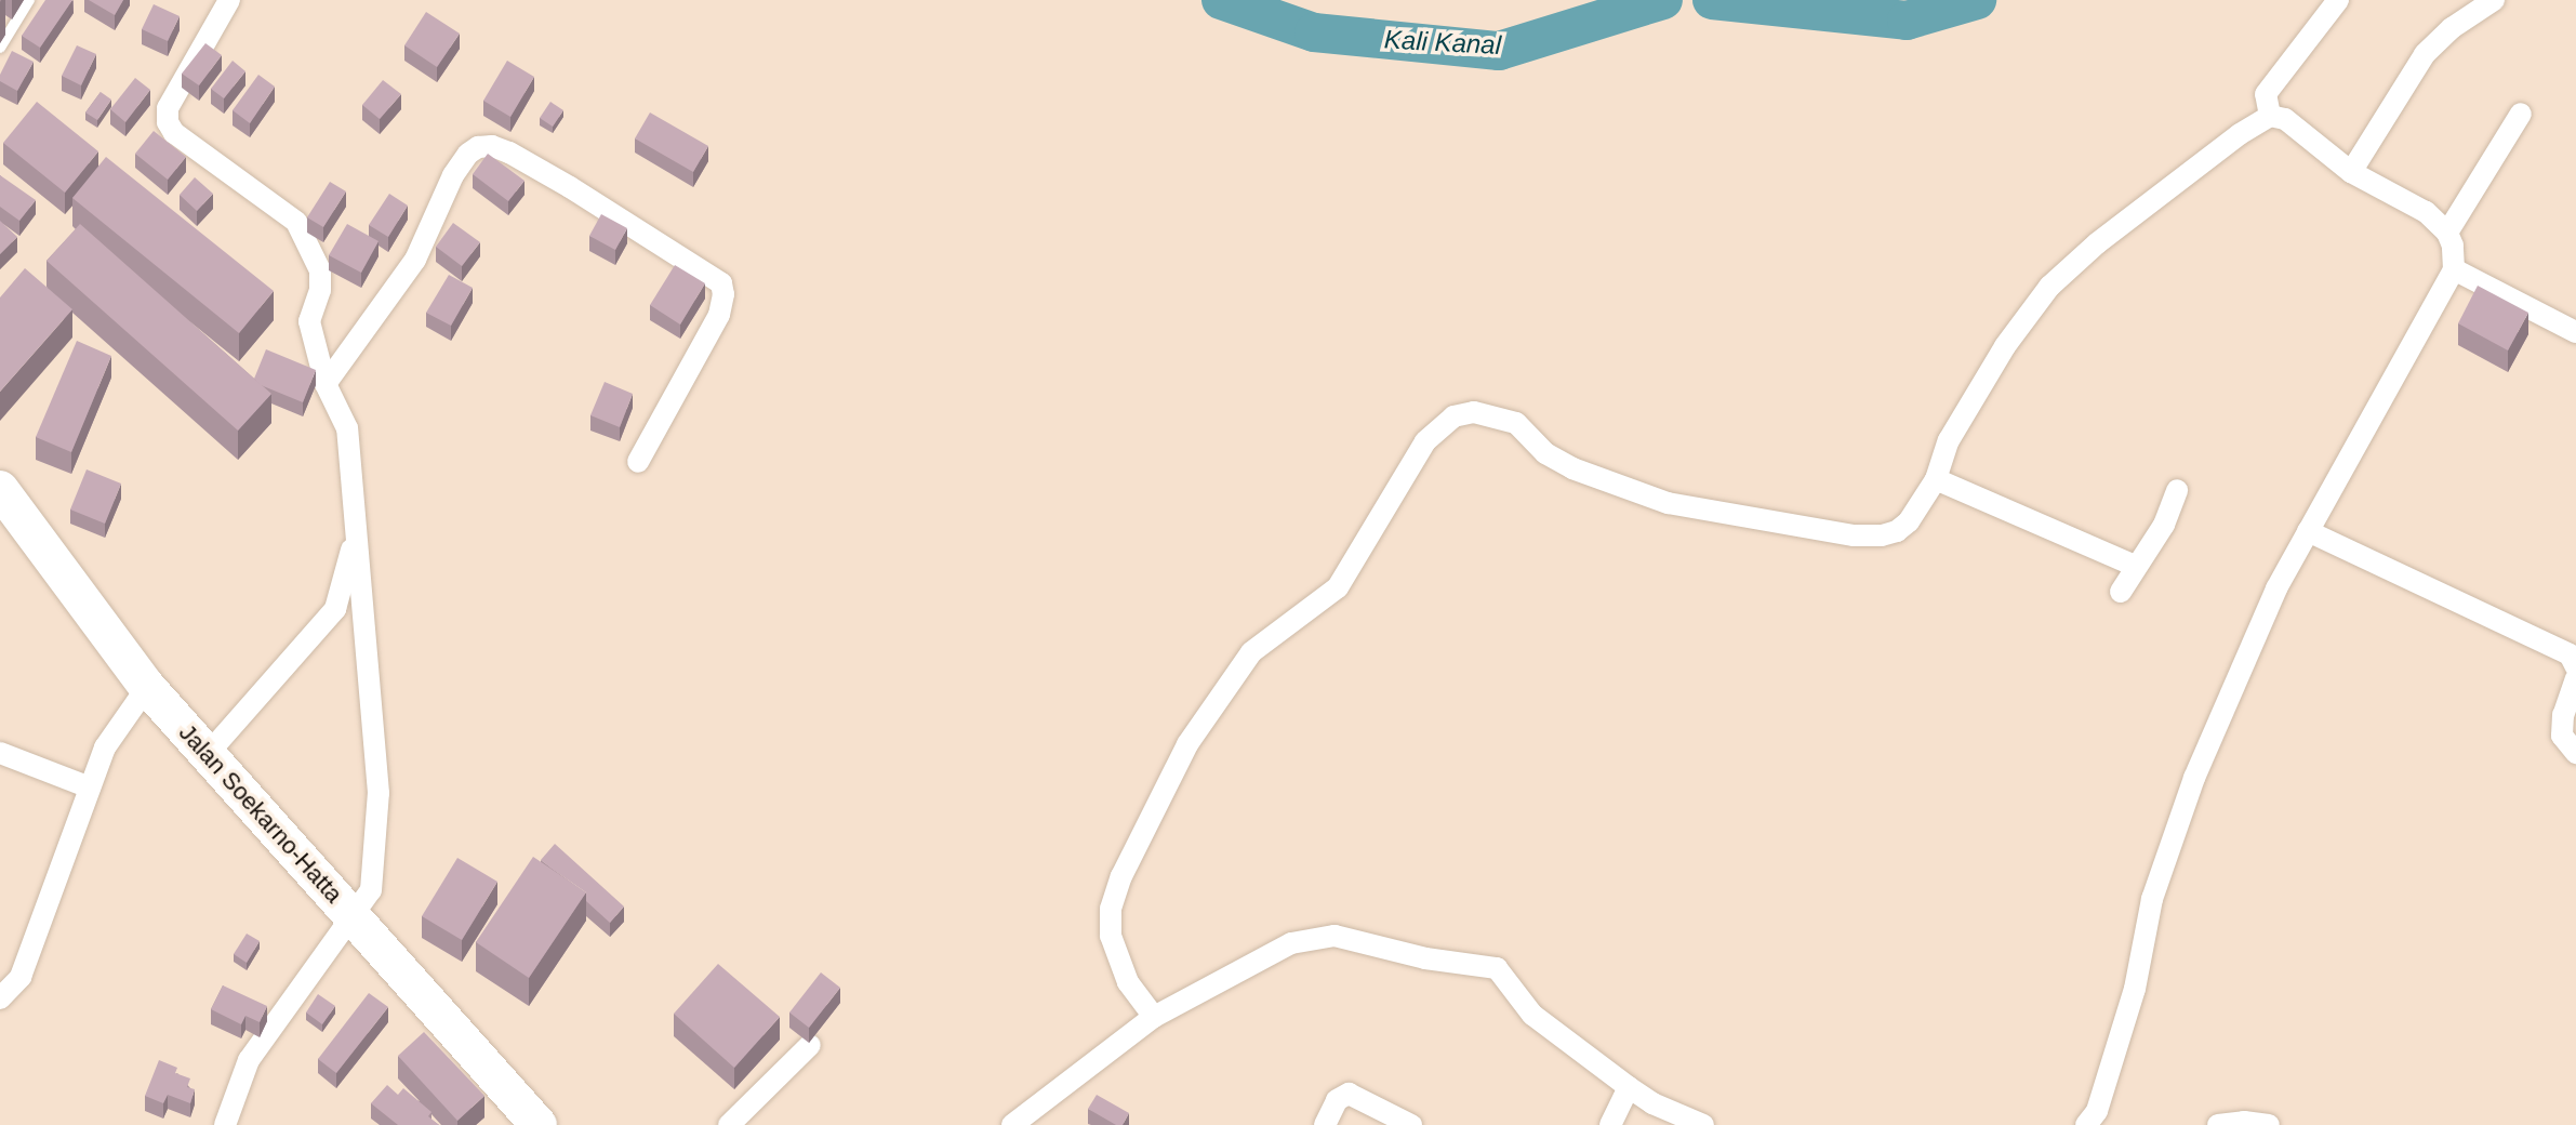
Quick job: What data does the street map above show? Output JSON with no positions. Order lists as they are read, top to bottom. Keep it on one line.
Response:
{"streets":{"highway":["Jalan Soekarno-Hatta"]},"water":["Kali Kanal"]}
